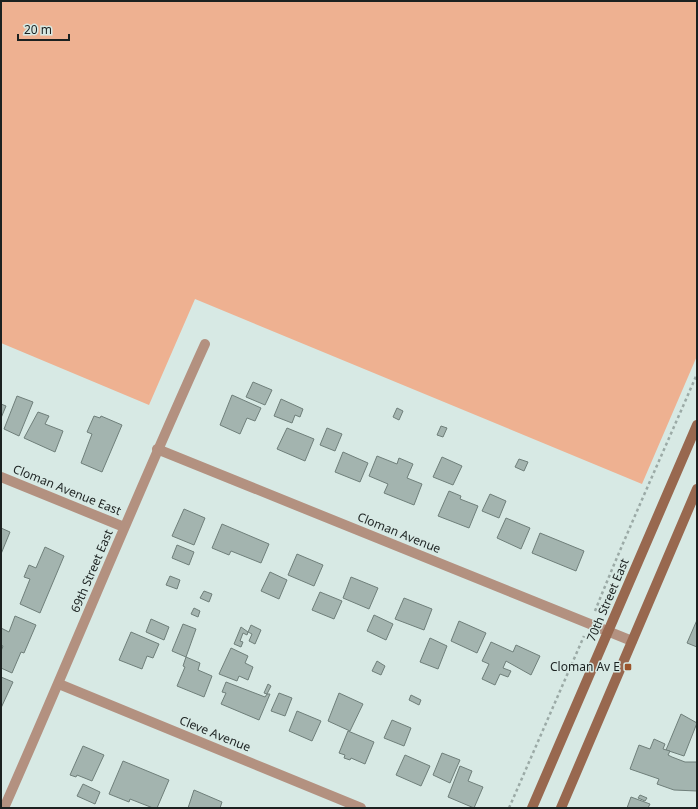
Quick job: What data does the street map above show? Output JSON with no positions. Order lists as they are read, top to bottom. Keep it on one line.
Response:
{"streets":{"main road":["70th Street East"],"street":["Cloman Avenue East","Cloman Avenue","69th Street East","Cleve Avenue"]},"crossings":[["Cloman Avenue East","69th Street East"],["Cloman Avenue","69th Street East"],["Cloman Avenue","70th Street East"],["69th Street East","Cleve Avenue"]],"places":{"transit":["Cloman Av E"]},"scale_bar":"20 m"}
